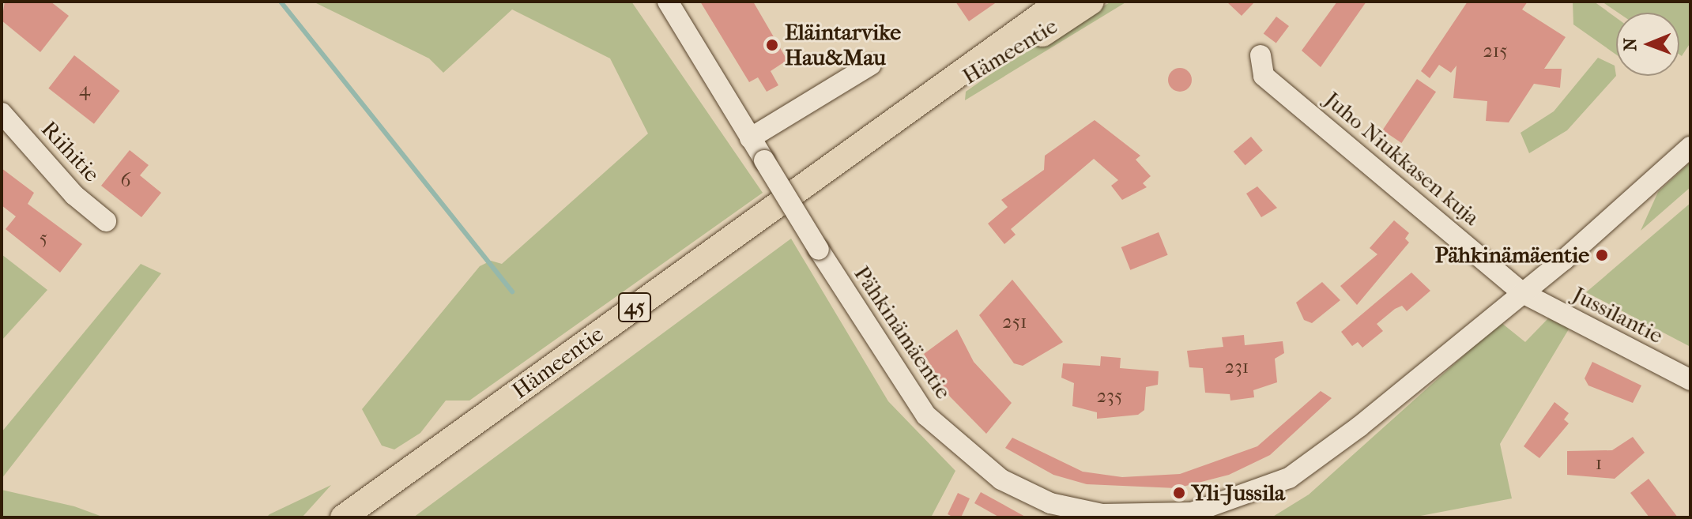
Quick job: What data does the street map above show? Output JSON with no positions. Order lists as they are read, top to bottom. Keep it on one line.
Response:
{"streets":{"main road":["Hämeentie","45"],"street":["Riihitie","Juho Niukkasen kuja","Jussilantie","Pähkinämäentie"]},"crossings":[["Juho Niukkasen kuja","Jussilantie"],["Juho Niukkasen kuja","Pähkinämäentie"],["Jussilantie","Pähkinämäentie"]],"places":["Eläintarvike Hau&Mau","Pähkinämäentie","Yli-Jussila"],"house_numbers":["215","4","6","5","251","231","235","1"],"north":"left"}
